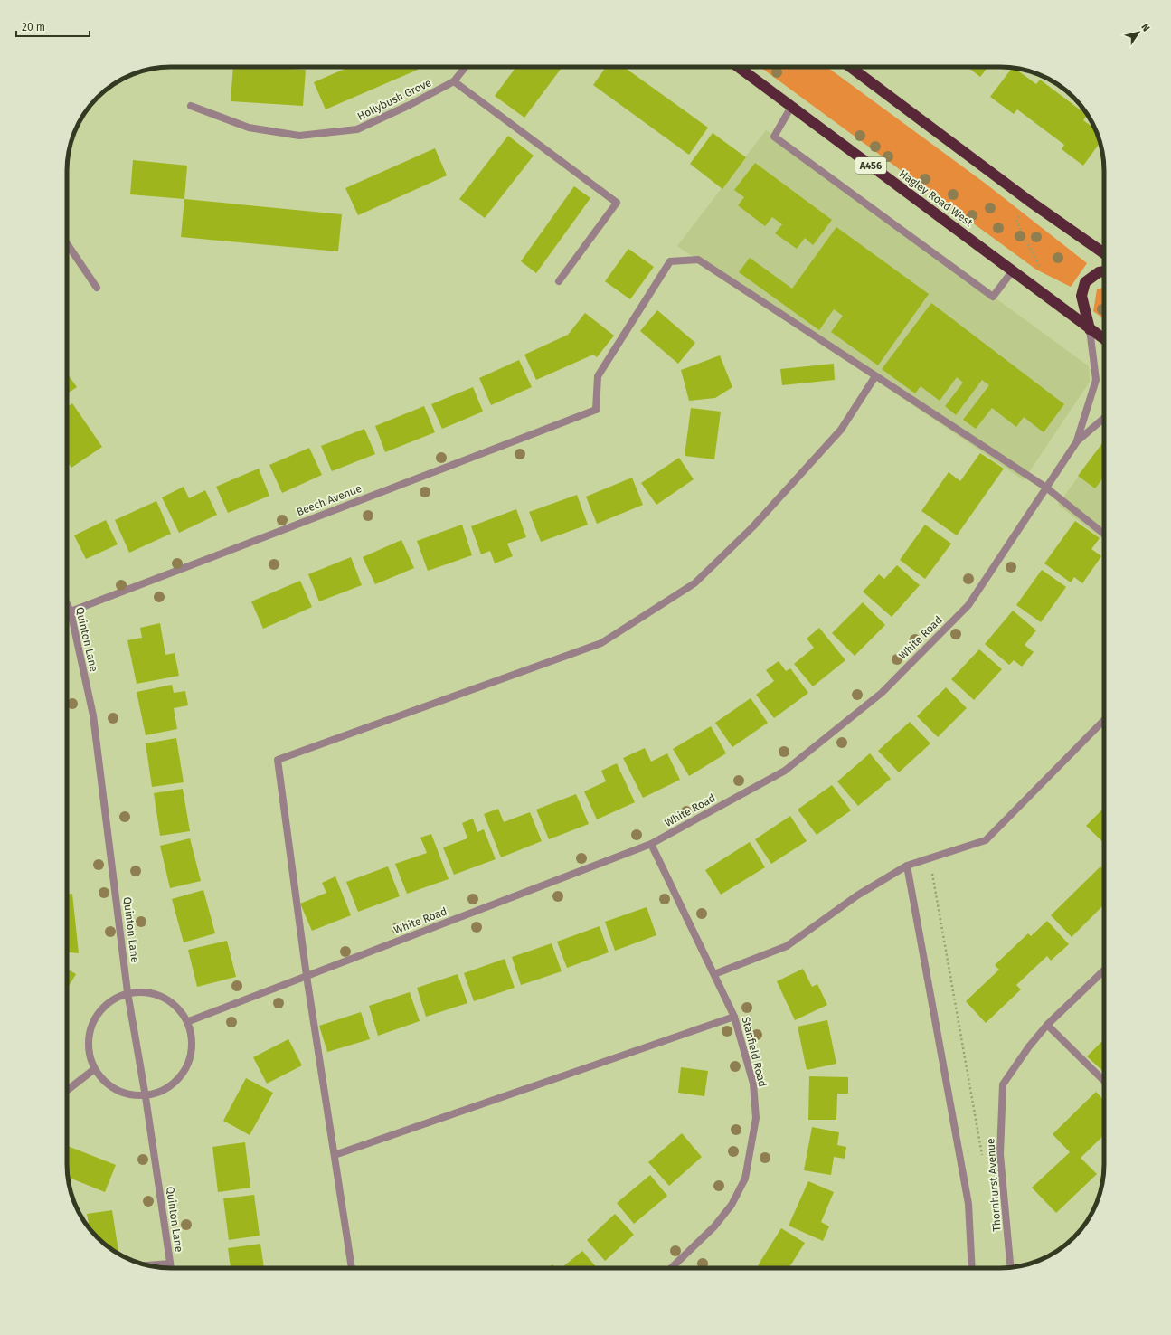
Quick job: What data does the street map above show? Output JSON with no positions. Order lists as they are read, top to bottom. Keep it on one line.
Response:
{"streets":{"highway":["A456","Hagley Road West"],"street":["Hollybush Grove","Beech Avenue","White Road","Quinton Lane","Stanfield Road","Thornhurst Avenue"]},"crossings":[["Hagley Road West","White Road"],["Beech Avenue","Quinton Lane"],["White Road","Stanfield Road"]],"scale_bar":"20 m","north":"top right"}
